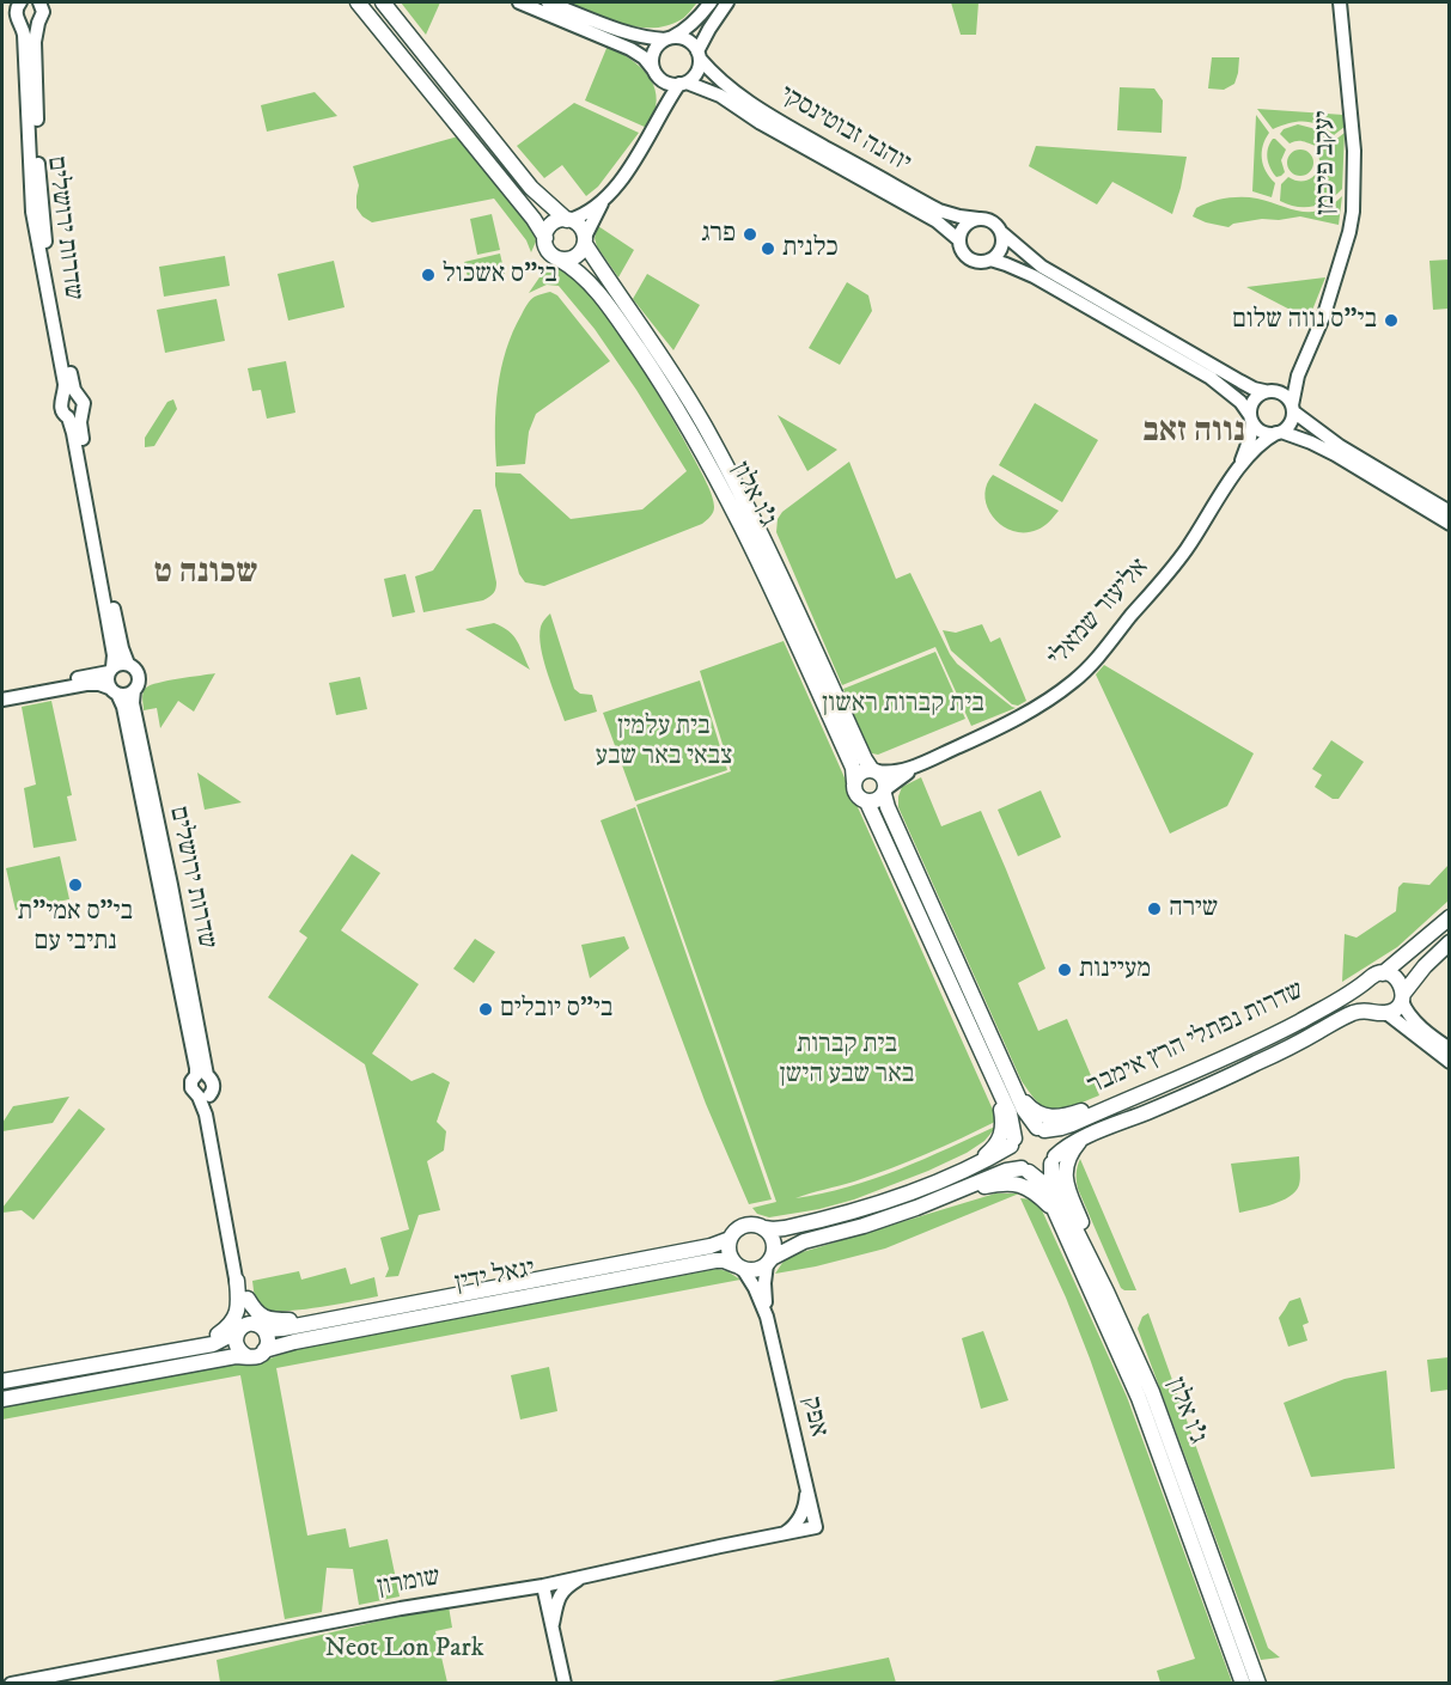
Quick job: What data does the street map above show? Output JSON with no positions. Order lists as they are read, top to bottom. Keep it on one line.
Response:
{"streets":{"main road":["ג'ו אלון","שדרות נפתלי הרץ אימבר","יגאל ידין"],"street":["יוהנה זבוטינסקי","יעקב פיכמן","שדרות ירושלים","אליעזר שמאלי","אפק","שומרון"]},"crossings":[["יעקב פיכמן","אליעזר שמאלי"],["ג'ו אלון","אליעזר שמאלי"],["ג'ו אלון","שדרות נפתלי הרץ אימבר"],["יגאל ידין","אפק"],["אפק","שומרון"]],"districts":["נווה זאב","שכונה ט"],"parks":["בית קברות ראשון","בית עלמין צבאי באר שבע","בית קברות באר שבע הישן","Neot Lon Park"],"places":["פרג","כלנית","בי\"ס אשכול","בי\"ס נווה שלום","בי\"ס אמי\"ת נתיבי עם","שירה","מעיינות","בי\"ס יובלים"]}
